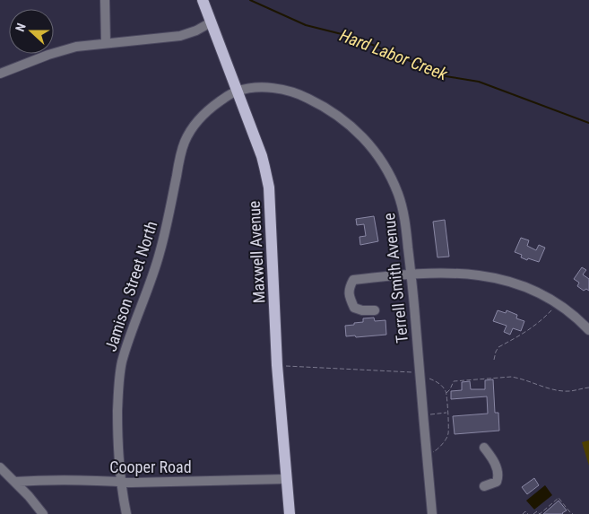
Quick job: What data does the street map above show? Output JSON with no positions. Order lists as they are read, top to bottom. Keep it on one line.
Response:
{"streets":{"main road":["Maxwell Avenue"],"street":["Terrell Smith Avenue","Jamison Street North","Cooper Road"]},"crossings":[["Maxwell Avenue","Terrell Smith Avenue"],["Maxwell Avenue","Jamison Street North"],["Maxwell Avenue","Cooper Road"],["Terrell Smith Avenue","Jamison Street North"],["Jamison Street North","Cooper Road"]],"water":["Hard Labor Creek"],"north":"left"}
